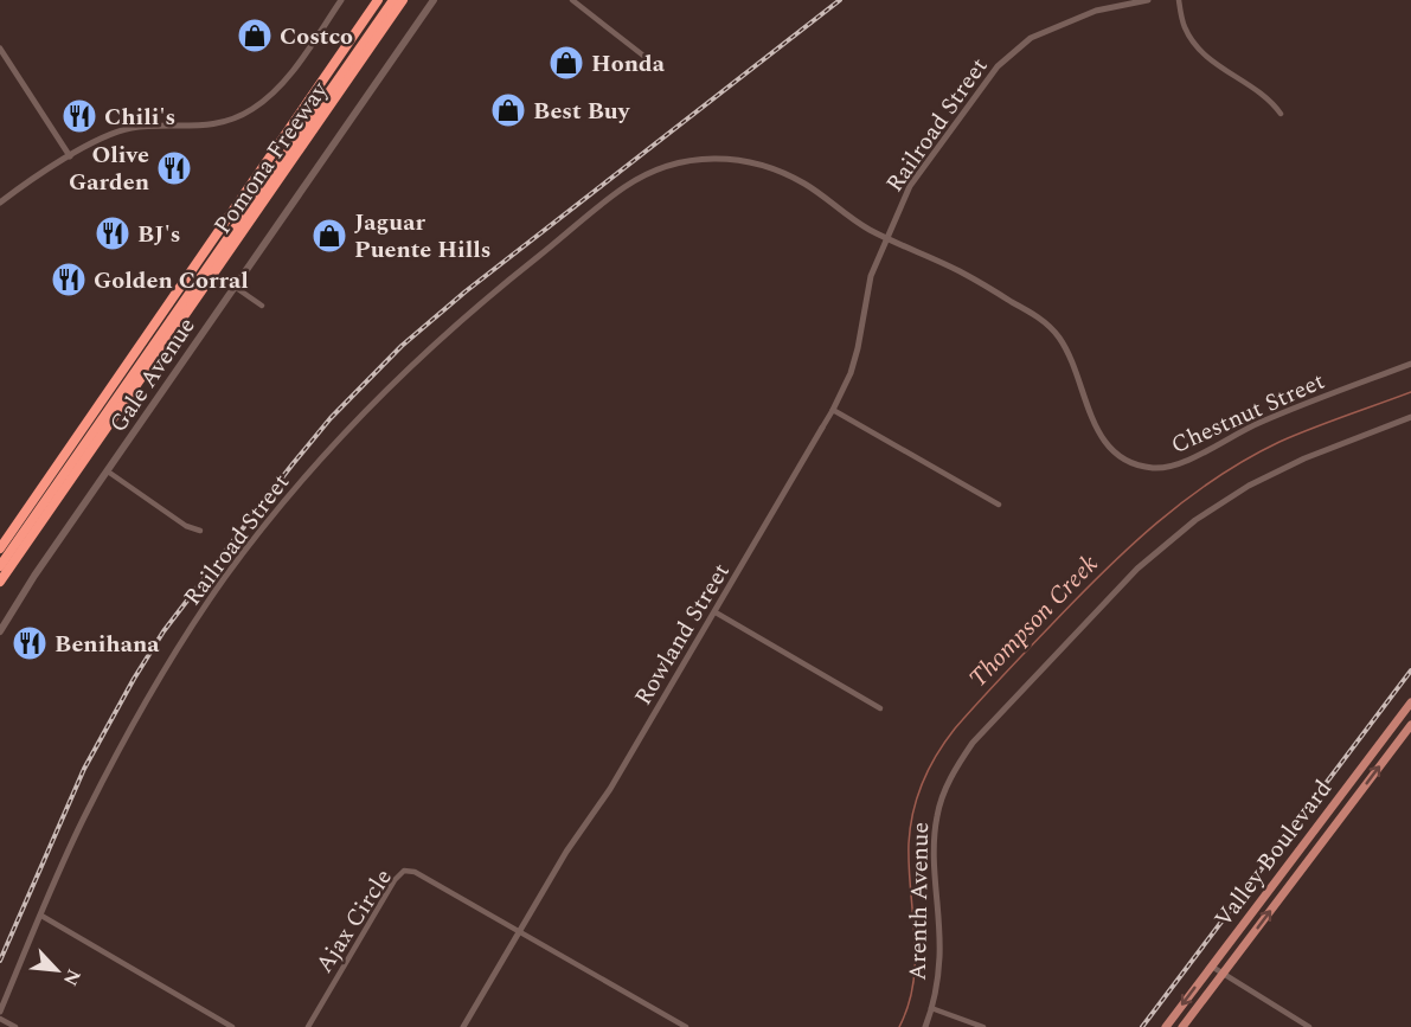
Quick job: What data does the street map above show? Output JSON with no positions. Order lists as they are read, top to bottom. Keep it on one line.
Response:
{"streets":{"highway":["Pomona Freeway"],"main road":["Gale Avenue","Valley Boulevard"],"street":["Railroad Street","Chestnut Street","Rowland Street","Arenth Avenue","Ajax Circle"]},"crossings":[["Railroad Street","Chestnut Street"],["Railroad Street","Rowland Street"],["Rowland Street","Ajax Circle"]],"water":["Thompson Creek"],"places":{"shop":["Costco","Honda","Best Buy","Jaguar Puente Hills"],"restaurant":["Chili's","Olive Garden","BJ's","Golden Corral","Benihana"]},"north":"bottom right"}
